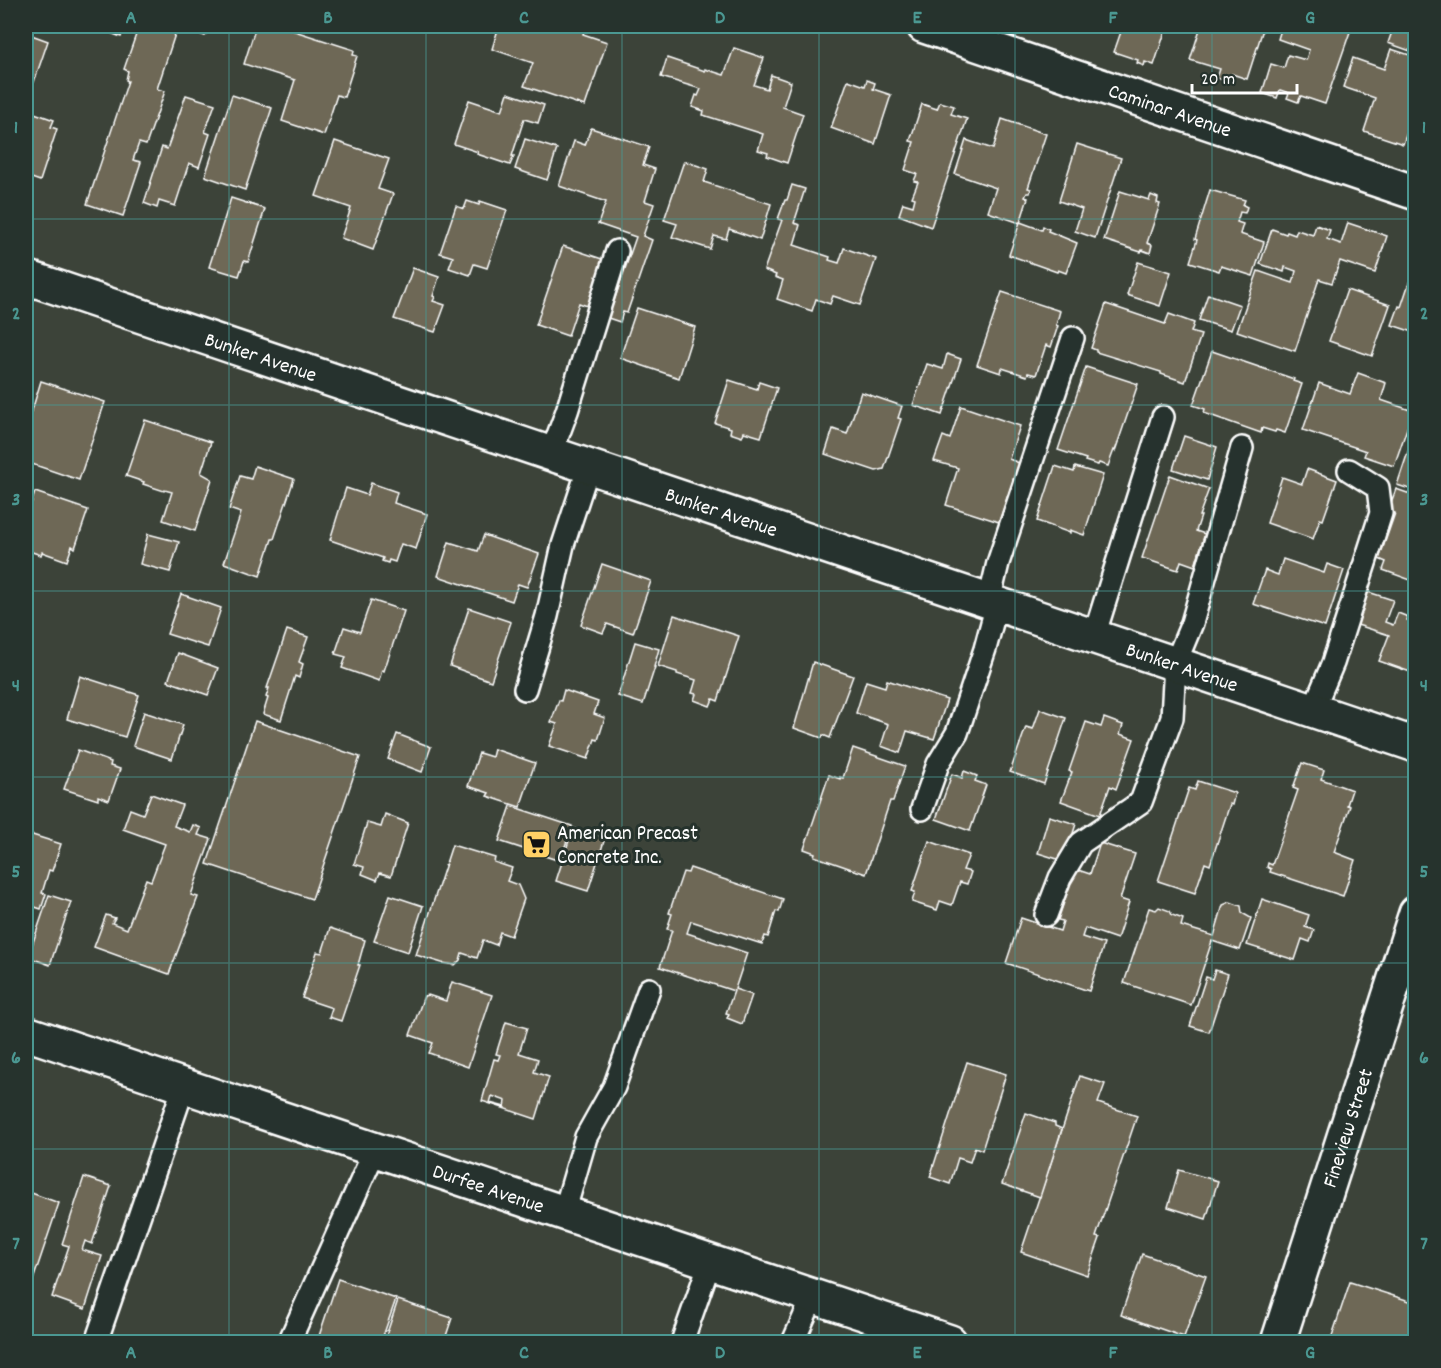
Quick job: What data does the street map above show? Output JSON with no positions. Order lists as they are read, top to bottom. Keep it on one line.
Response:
{"streets":{"street":["Caminar Avenue","Bunker Avenue","Fineview Street","Durfee Avenue"]},"places":{"supermarket":["American Precast Concrete Inc."]},"scale_bar":"20 m","grid":{"columns":["A","B","C","D","E","F","G"],"rows":["1","2","3","4","5","6","7"]}}
